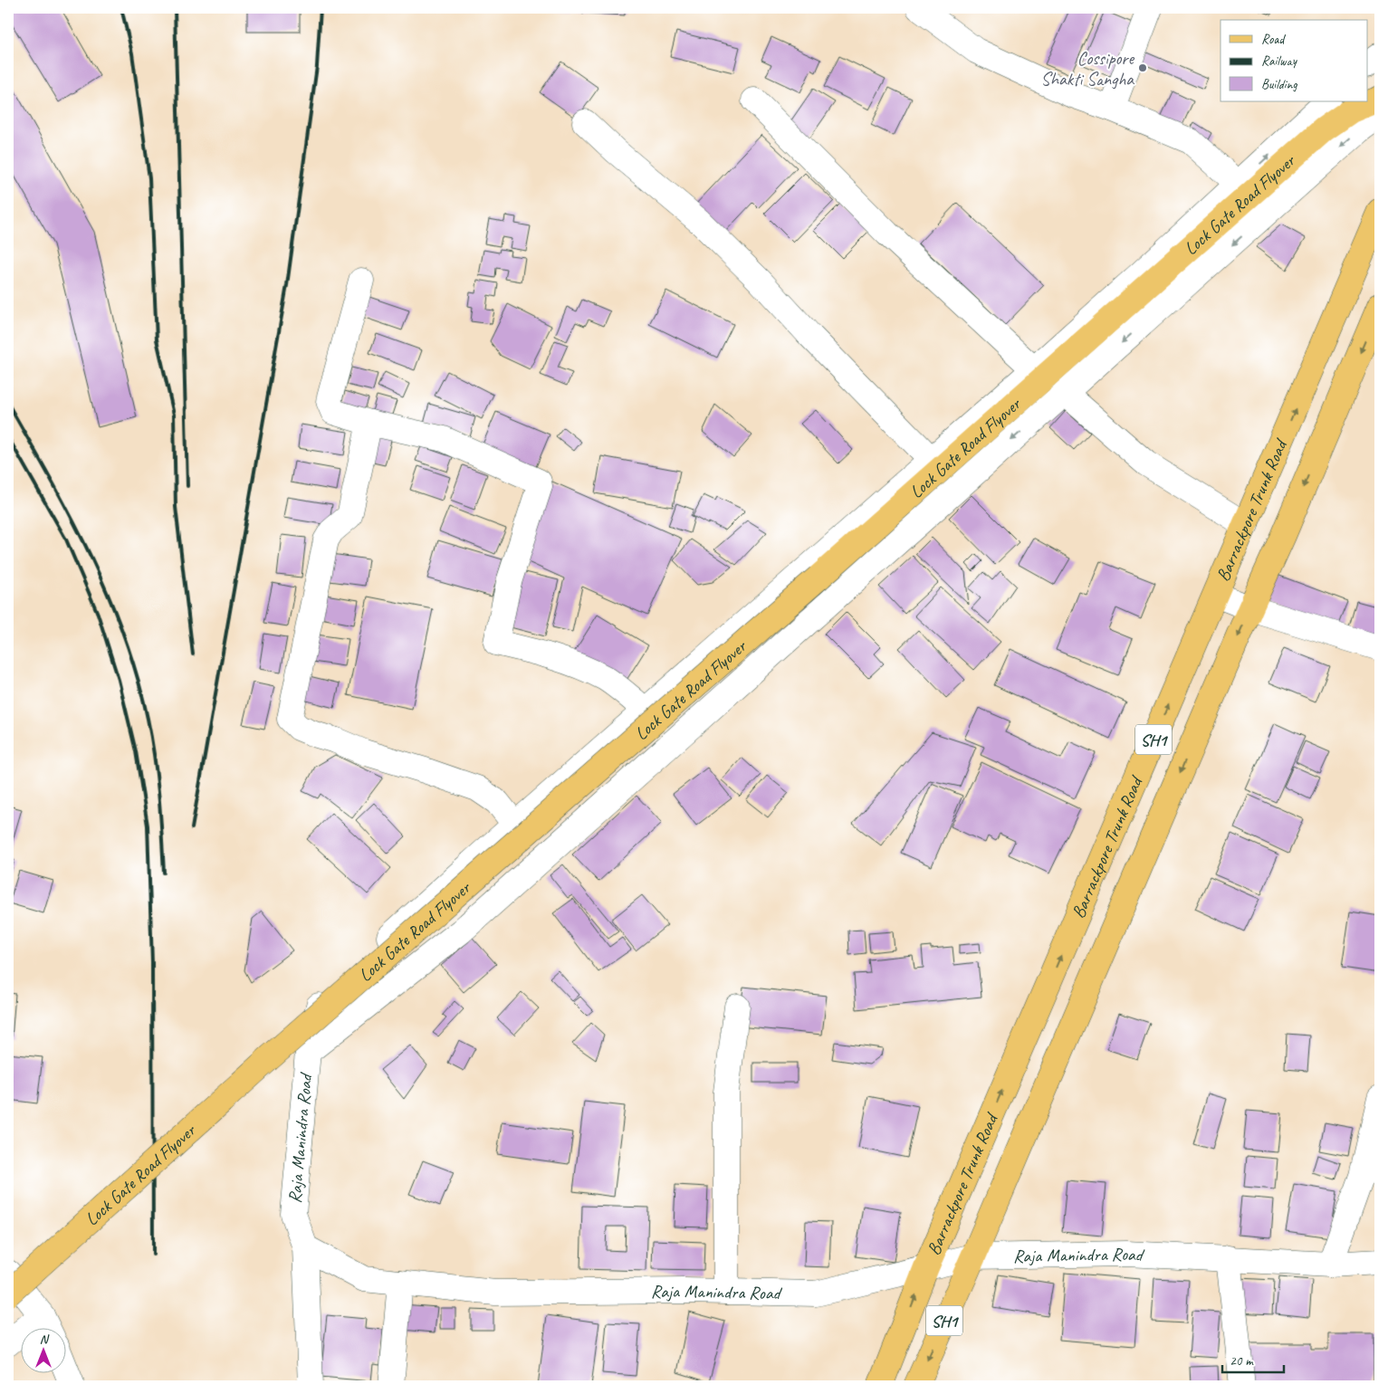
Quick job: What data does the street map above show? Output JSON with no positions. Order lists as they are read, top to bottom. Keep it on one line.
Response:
{"streets":{"main road":["Lock Gate Road Flyover","Barrackpore Trunk Road","SH1"],"street":["Raja Manindra Road"]},"crossings":[["Barrackpore Trunk Road","Raja Manindra Road"]],"places":["Cossipore Shakti Sangha"],"legend":["Road","Railway","Building"],"scale_bar":"20 m","north":"top"}
